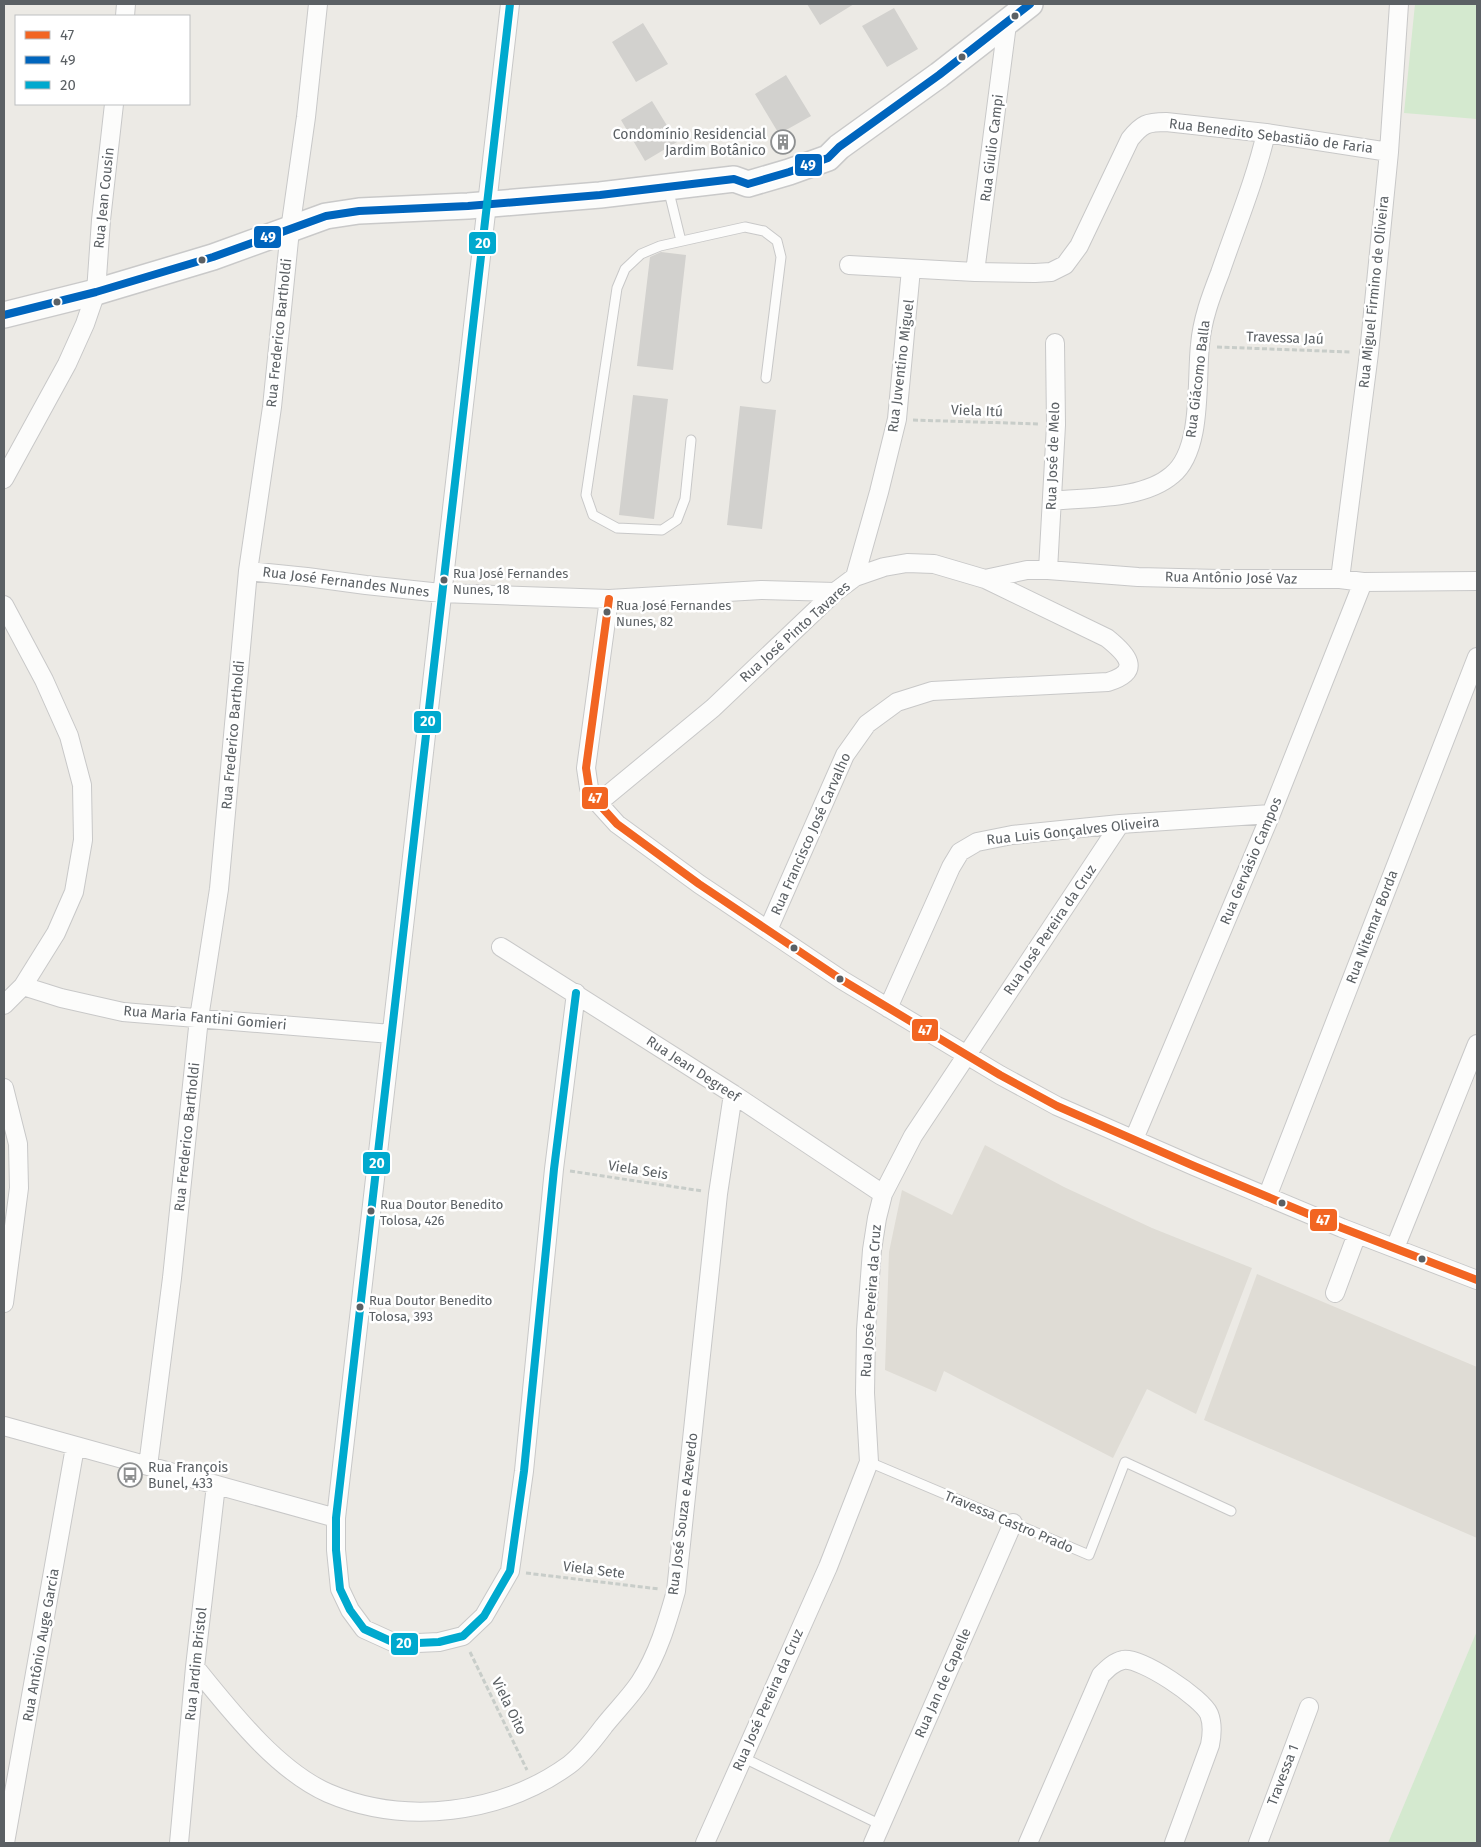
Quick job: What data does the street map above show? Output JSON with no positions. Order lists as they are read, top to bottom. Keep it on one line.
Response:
{"streets":{"street":["Rua Benedito Sebastião de Faria","Rua Giulio Campi","Rua Jean Cousin","Rua Miguel Firmino de Oliveira","Rua Frederico Bartholdi","Rua Juventino Miguel","Rua Giácomo Balla","Rua José de Melo","Rua Antônio José Vaz","Rua José Fernandes Nunes","Rua José Pinto Tavares","Rua Luis Gonçalves Oliveira","Rua Francisco José Carvalho","Rua Gervásio Campos","Rua Nitemar Borda","Rua José Pereira da Cruz","Rua Maria Fantini Gomieri","Rua Jean Degreef","Rua José Souza e Azevedo","Rua Antônio Auge Garcia","Rua Jardim Bristol","Rua Jan de Capelle","Travessa 1"],"lane":["Travessa Castro Prado"],"path":["Travessa Jaú","Viela Itú","Viela Seis","Viela Sete","Viela Oito"]},"crossings":[["Rua Benedito Sebastião de Faria","Rua Giulio Campi"],["Rua Benedito Sebastião de Faria","Rua Miguel Firmino de Oliveira"],["Rua Benedito Sebastião de Faria","Rua Juventino Miguel"],["Rua Benedito Sebastião de Faria","Rua Giácomo Balla"],["Rua Miguel Firmino de Oliveira","Travessa Jaú"],["Rua Miguel Firmino de Oliveira","Rua Antônio José Vaz"],["Rua Frederico Bartholdi","Rua José Fernandes Nunes"],["Rua Frederico Bartholdi","Rua Maria Fantini Gomieri"],["Travessa Jaú","Rua Giácomo Balla"],["Rua Juventino Miguel","Viela Itú"],["Rua Juventino Miguel","Rua José Pinto Tavares"],["Rua Giácomo Balla","Rua José de Melo"],["Viela Itú","Rua José de Melo"],["Rua José de Melo","Rua Antônio José Vaz"],["Rua Antônio José Vaz","Rua José Pinto Tavares"],["Rua Antônio José Vaz","Rua Gervásio Campos"],["Rua José Fernandes Nunes","Rua José Pinto Tavares"],["Rua José Pinto Tavares","Rua Francisco José Carvalho"],["Rua Luis Gonçalves Oliveira","Rua Gervásio Campos"],["Rua Luis Gonçalves Oliveira","Rua José Pereira da Cruz"],["Rua José Pereira da Cruz","Rua Jean Degreef"],["Rua José Pereira da Cruz","Travessa Castro Prado"],["Rua Jean Degreef","Rua José Souza e Azevedo"],["Viela Seis","Rua José Souza e Azevedo"],["Rua José Souza e Azevedo","Viela Sete"],["Rua José Souza e Azevedo","Rua Jardim Bristol"],["Rua José Souza e Azevedo","Viela Oito"],["Travessa Castro Prado","Rua Jan de Capelle"]],"places":{"building":["Condomínio Residencial Jardim Botânico"],"other":["Rua José Fernandes Nunes, 18","Rua José Fernandes Nunes, 82","Rua Doutor Benedito Tolosa, 426","Rua Doutor Benedito Tolosa, 393"],"bus stop":["Rua François Bunel, 433"]},"lines":["transit line 49","transit line 20","transit line 47"],"legend":["47","49","20"]}
